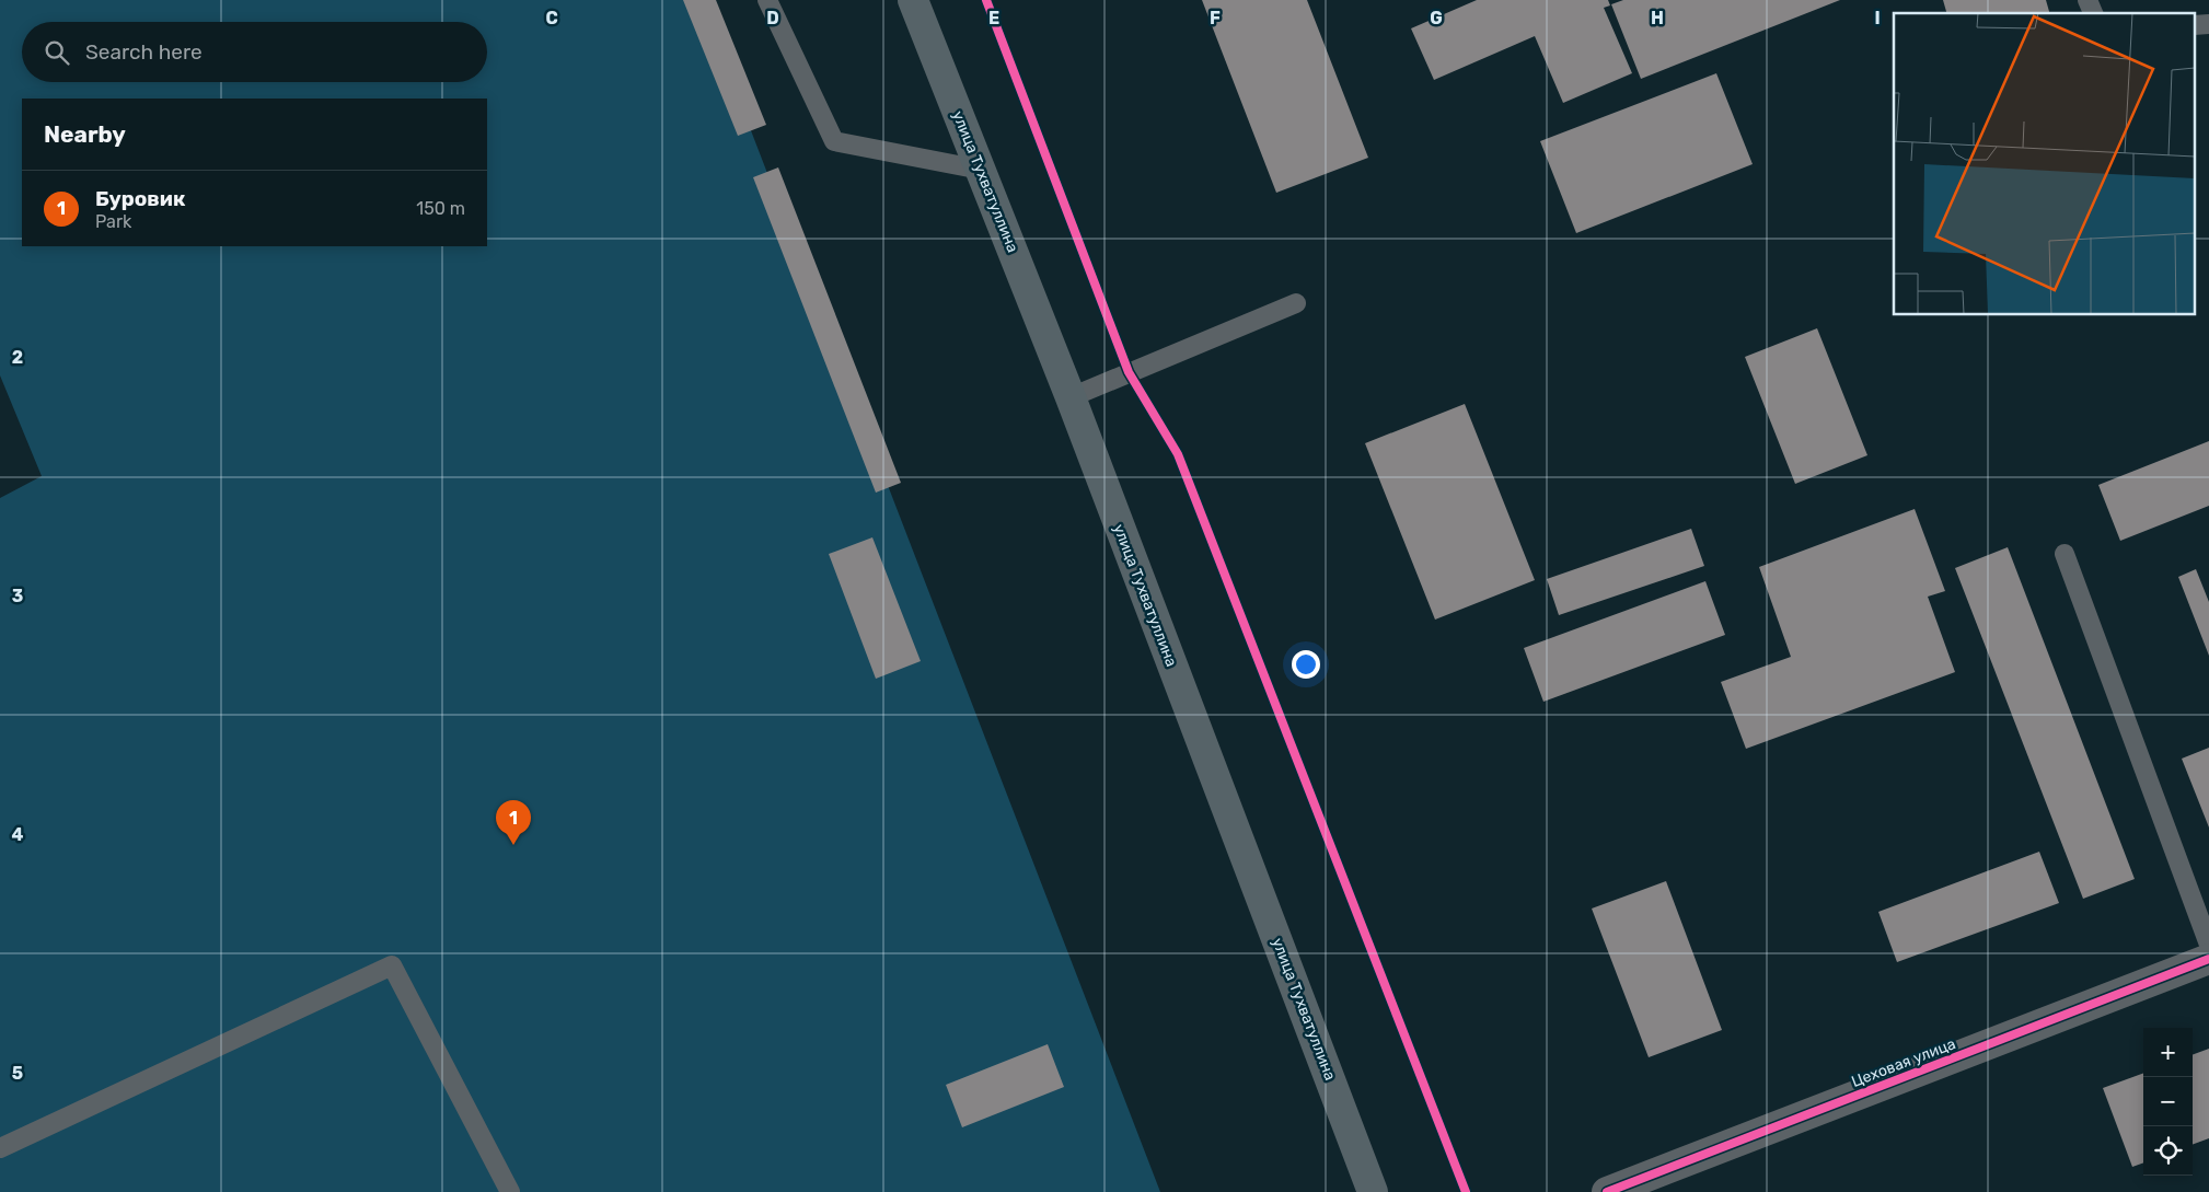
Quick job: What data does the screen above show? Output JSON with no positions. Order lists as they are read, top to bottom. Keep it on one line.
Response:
{"streets":{"main road":["улица Тухватуллина"],"street":["Цеховая улица"]},"page":{"search":"Search here","heading":"Nearby","list":[{"mark":"1","name":"Буровик","note":"Park","value":"150 m"}],"pins":"1","map_buttons":["+","−"]},"grid":{"columns":["C","D","E","F","G","H","I"],"rows":["2","3","4","5"]}}
